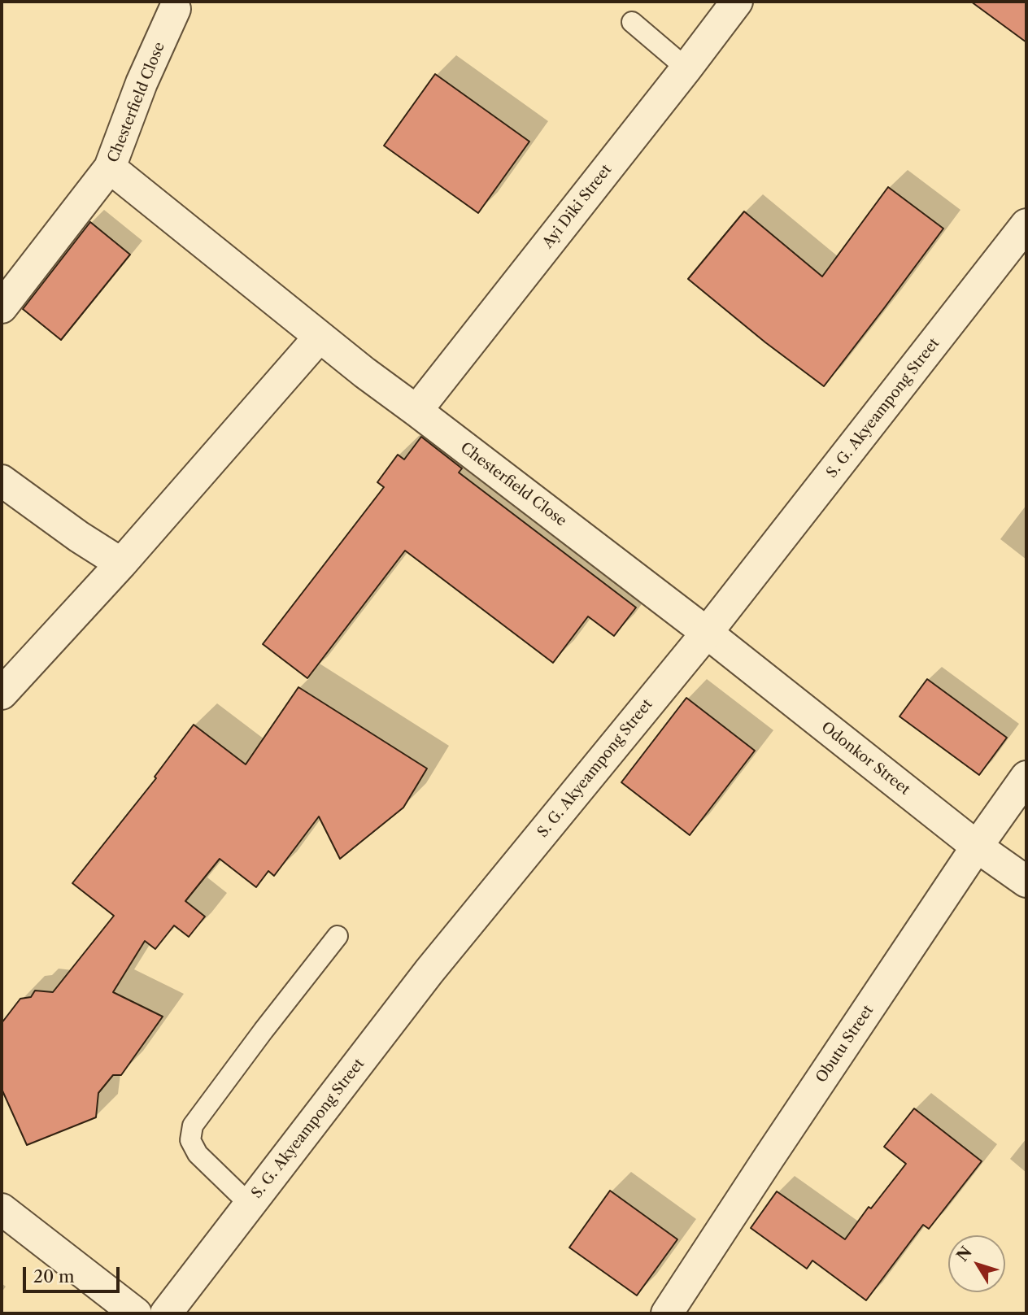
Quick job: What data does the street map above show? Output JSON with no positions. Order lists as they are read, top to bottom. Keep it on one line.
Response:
{"streets":{"street":["Chesterfield Close","Ayi Diki Street","S. G. Akyeampong Street","Odonkor Street","Obutu Street"]},"crossings":[["Chesterfield Close","Ayi Diki Street"],["Chesterfield Close","S. G. Akyeampong Street"],["Chesterfield Close","Odonkor Street"],["S. G. Akyeampong Street","Odonkor Street"],["Odonkor Street","Obutu Street"]],"scale_bar":"20 m","north":"top left"}
